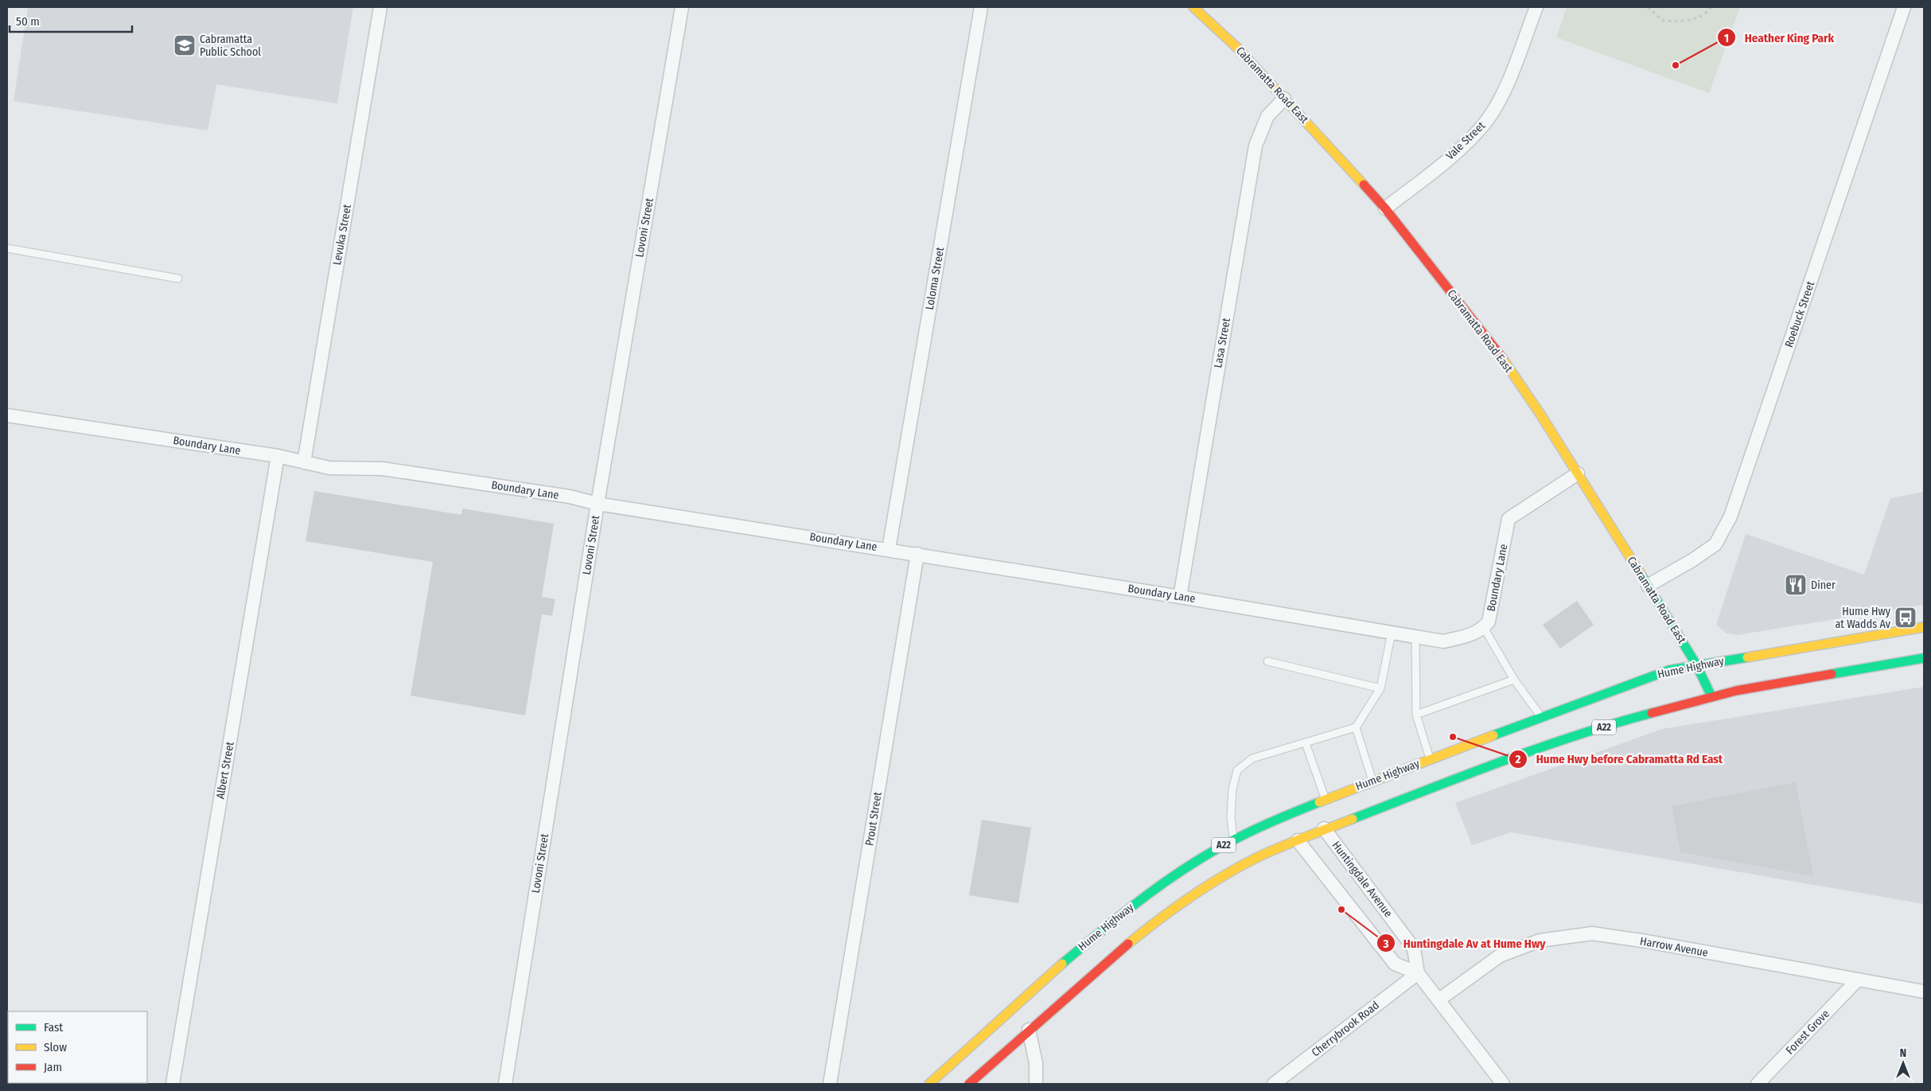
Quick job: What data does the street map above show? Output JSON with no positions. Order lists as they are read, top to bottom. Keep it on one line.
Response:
{"streets":{"main road":["Cabramatta Road East","Hume Highway","A22"],"street":["Vale Street","Lovoni Street","Levuka Street","Loloma Street","Roebuck Street","Lasa Street","Boundary Lane","Albert Street","Prout Street","Huntingdale Avenue","Harrow Avenue","Cherrybrook Road","Forest Grove"]},"crossings":[["Cabramatta Road East","Vale Street"],["Cabramatta Road East","Roebuck Street"],["Cabramatta Road East","Lasa Street"],["Cabramatta Road East","Boundary Lane"],["Cabramatta Road East","Hume Highway"],["Cabramatta Road East","A22"],["Lovoni Street","Boundary Lane"],["Levuka Street","Boundary Lane"],["Loloma Street","Boundary Lane"],["Lasa Street","Boundary Lane"],["Boundary Lane","Albert Street"],["Boundary Lane","Prout Street"],["A22","Huntingdale Avenue"],["Huntingdale Avenue","Cherrybrook Road"],["Harrow Avenue","Forest Grove"]],"places":{"school or university":["Cabramatta Public School"],"other":["Heather King Park","Hume Hwy before Cabramatta Rd East","Huntingdale Av at Hume Hwy"],"restaurant":["Diner"],"bus stop":["Hume Hwy at Wadds Av"]},"legend":["Fast","Slow","Jam"],"scale_bar":"50 m","north":"top"}
